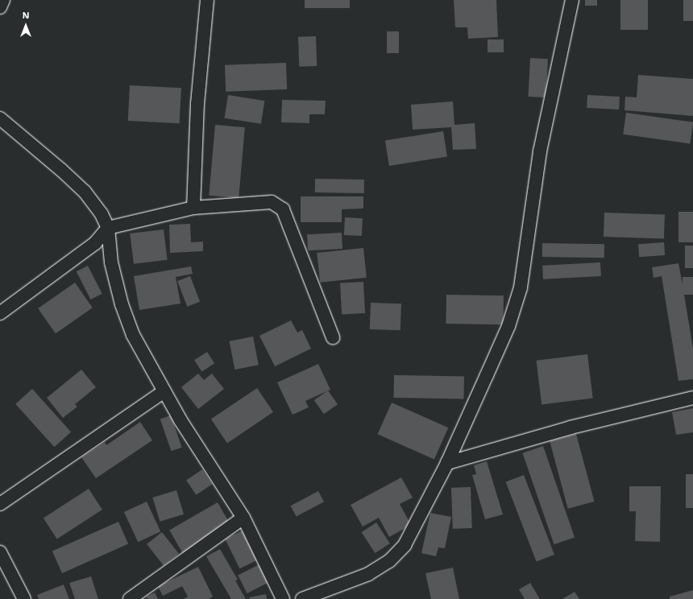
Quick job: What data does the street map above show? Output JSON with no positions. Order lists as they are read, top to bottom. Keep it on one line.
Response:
{"north":"top"}
